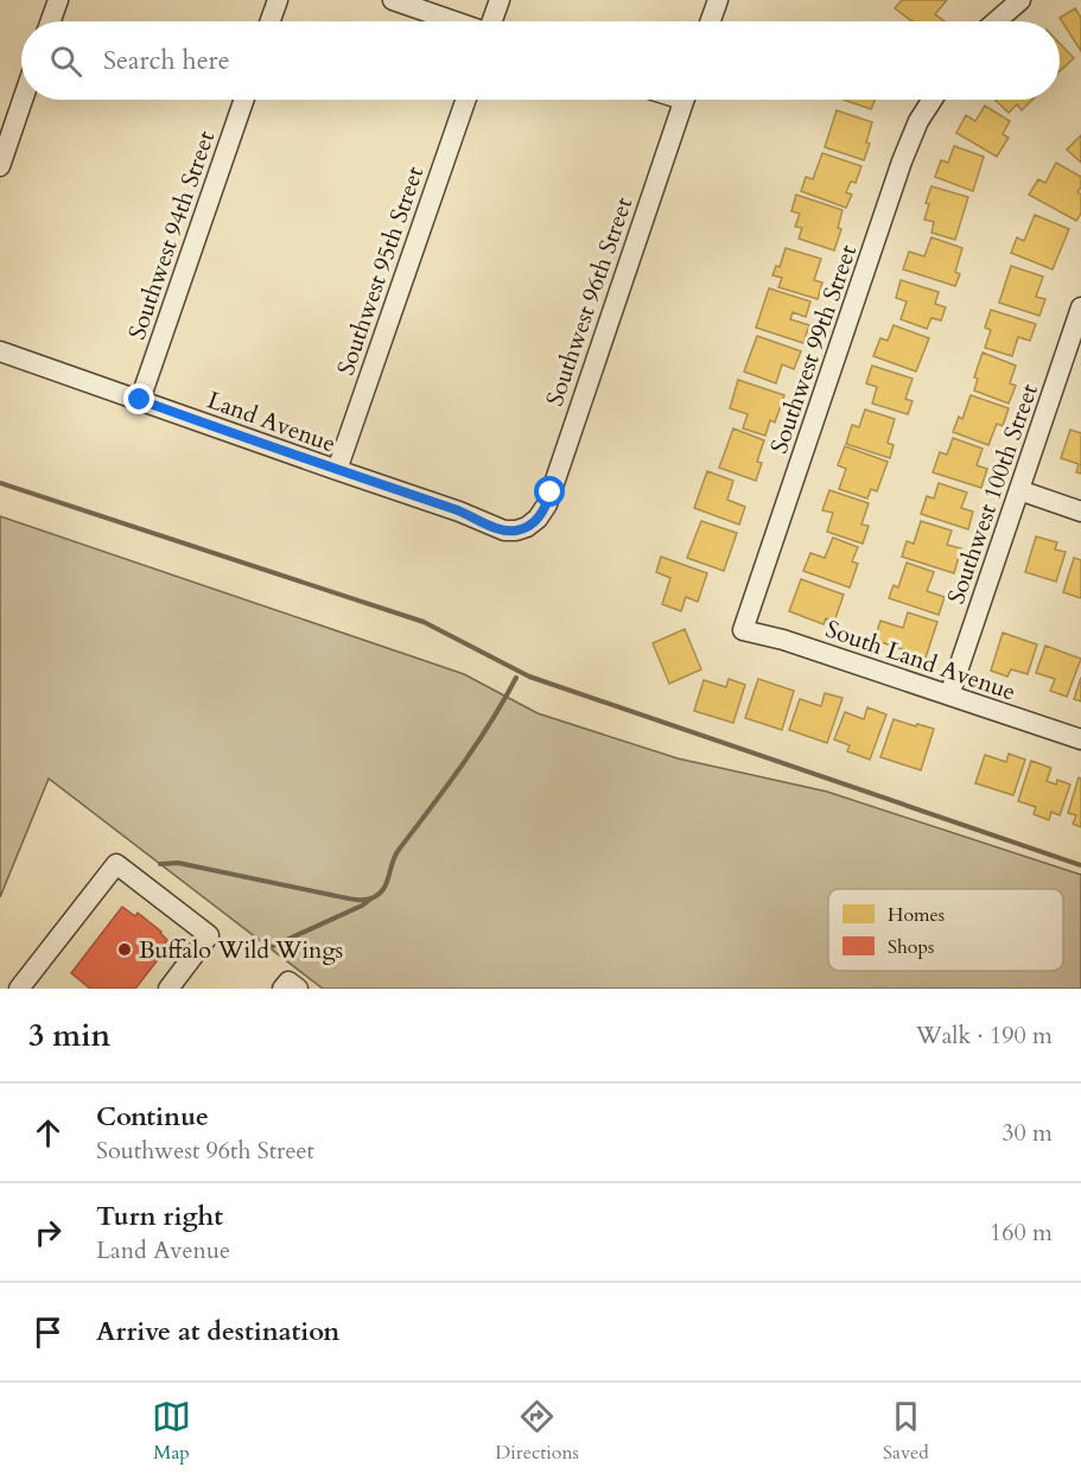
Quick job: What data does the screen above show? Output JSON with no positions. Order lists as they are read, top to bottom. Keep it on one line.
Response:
{"streets":{"street":["Southwest 94th Street","Southwest 95th Street","Southwest 96th Street","Southwest 99th Street","Land Avenue","Southwest 100th Street","South Land Avenue"]},"crossings":[["Southwest 94th Street","Land Avenue"],["Southwest 95th Street","Land Avenue"],["Southwest 96th Street","Land Avenue"],["Southwest 99th Street","South Land Avenue"],["Southwest 100th Street","South Land Avenue"]],"places":["Buffalo Wild Wings"],"legend":["Homes","Shops"],"page":{"search":"Search here","heading":["3 min","Walk · 190 m"],"list":[["Continue","Southwest 96th Street","30 m"],["Turn right","Land Avenue","160 m"],"Arrive at destination"],"nav":["Map","Directions","Saved"]}}
